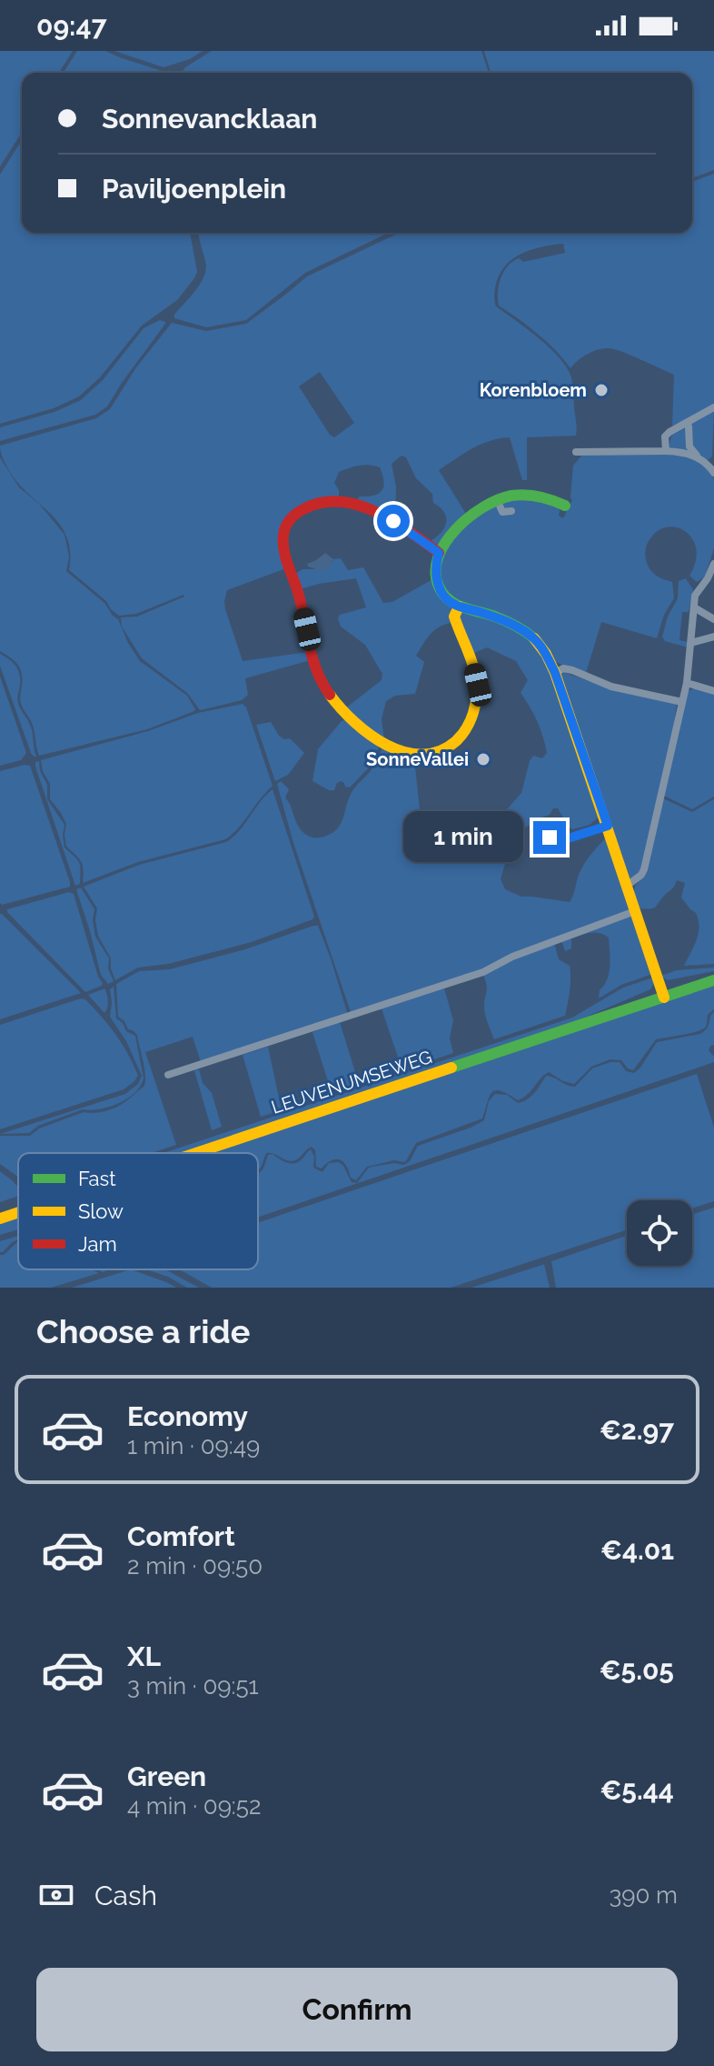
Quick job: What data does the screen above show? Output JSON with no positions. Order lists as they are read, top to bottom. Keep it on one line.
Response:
{"streets":{"street":["LEUVENUMSEWEG"]},"places":["Korenbloem","SonneVallei"],"legend":["Fast","Slow","Jam"],"page":{"status":"09:47","banner":["Sonnevancklaan","Paviljoenplein"],"bubble":"1 min","heading":"Choose a ride","list":[{"name":"Economy","note":"1 min · 09:49","value":"€2.97"},{"name":"Comfort","note":"2 min · 09:50","value":"€4.01"},{"name":"XL","note":"3 min · 09:51","value":"€5.05"},{"name":"Green","note":"4 min · 09:52","value":"€5.44"}],"pay":["Cash","390 m"],"buttons":"Confirm"}}
